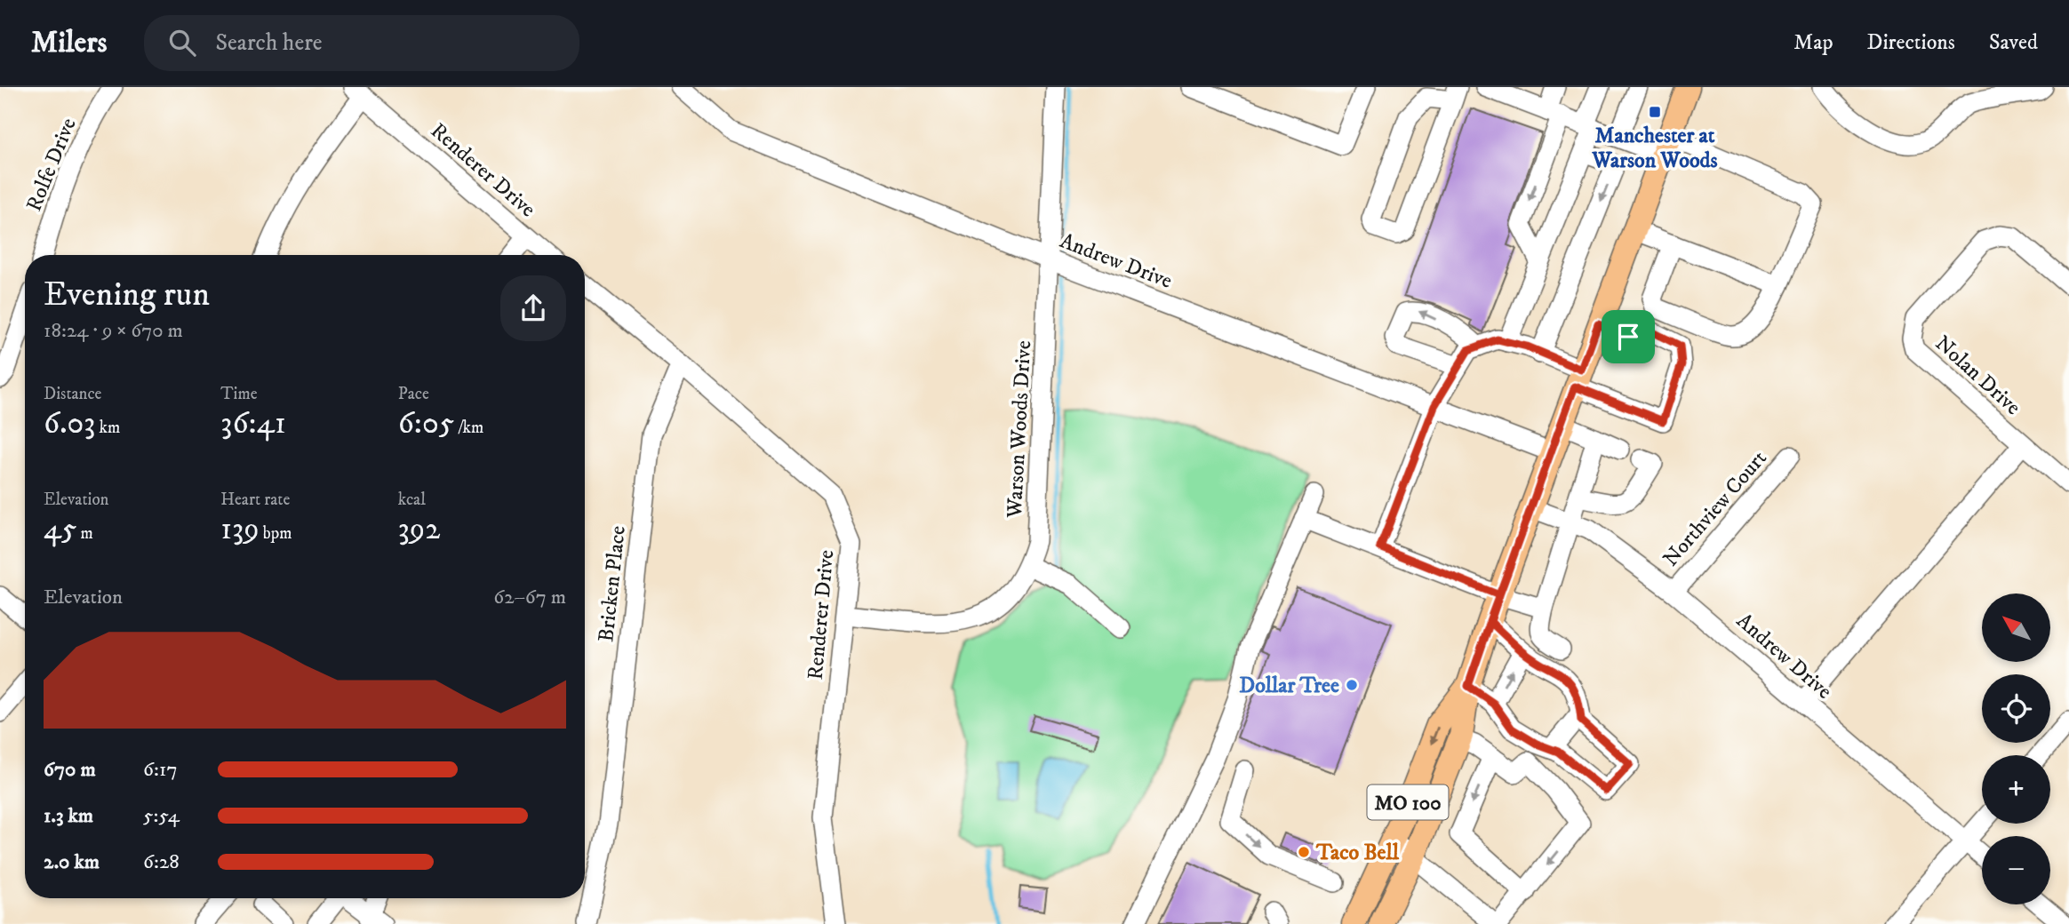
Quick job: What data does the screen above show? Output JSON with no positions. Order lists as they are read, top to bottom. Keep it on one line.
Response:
{"streets":{"main road":["MO 100"],"street":["Rolfe Drive","Renderer Drive","Andrew Drive","Nolan Drive","Warson Woods Drive","Northview Court","Bricken Place"]},"crossings":[["Renderer Drive","Warson Woods Drive"],["Renderer Drive","Bricken Place"],["Andrew Drive","Nolan Drive"],["Andrew Drive","Warson Woods Drive"],["Andrew Drive","Northview Court"],["Andrew Drive","MO 100"]],"places":{"transit":["Manchester at Warson Woods"],"other":["Dollar Tree","Taco Bell"]},"north":"top left","page":{"header":"Milers","search":"Search here","nav":["Map","Directions","Saved"],"heading":["Evening run","18:24 · 9 × 670 m"],"stats":[["Distance","6.03 km"],["Time","36:41"],["Pace","6:05 /km"],["Elevation","45 m"],["Heart rate","139 bpm"],["kcal","392"]],"chart":["Elevation","62–67 m"],"map_buttons":["+","−"],"list":[{"name":"670 m","note":"6:17"},{"name":"1.3 km","note":"5:54"},{"name":"2.0 km","note":"6:28"}]}}
